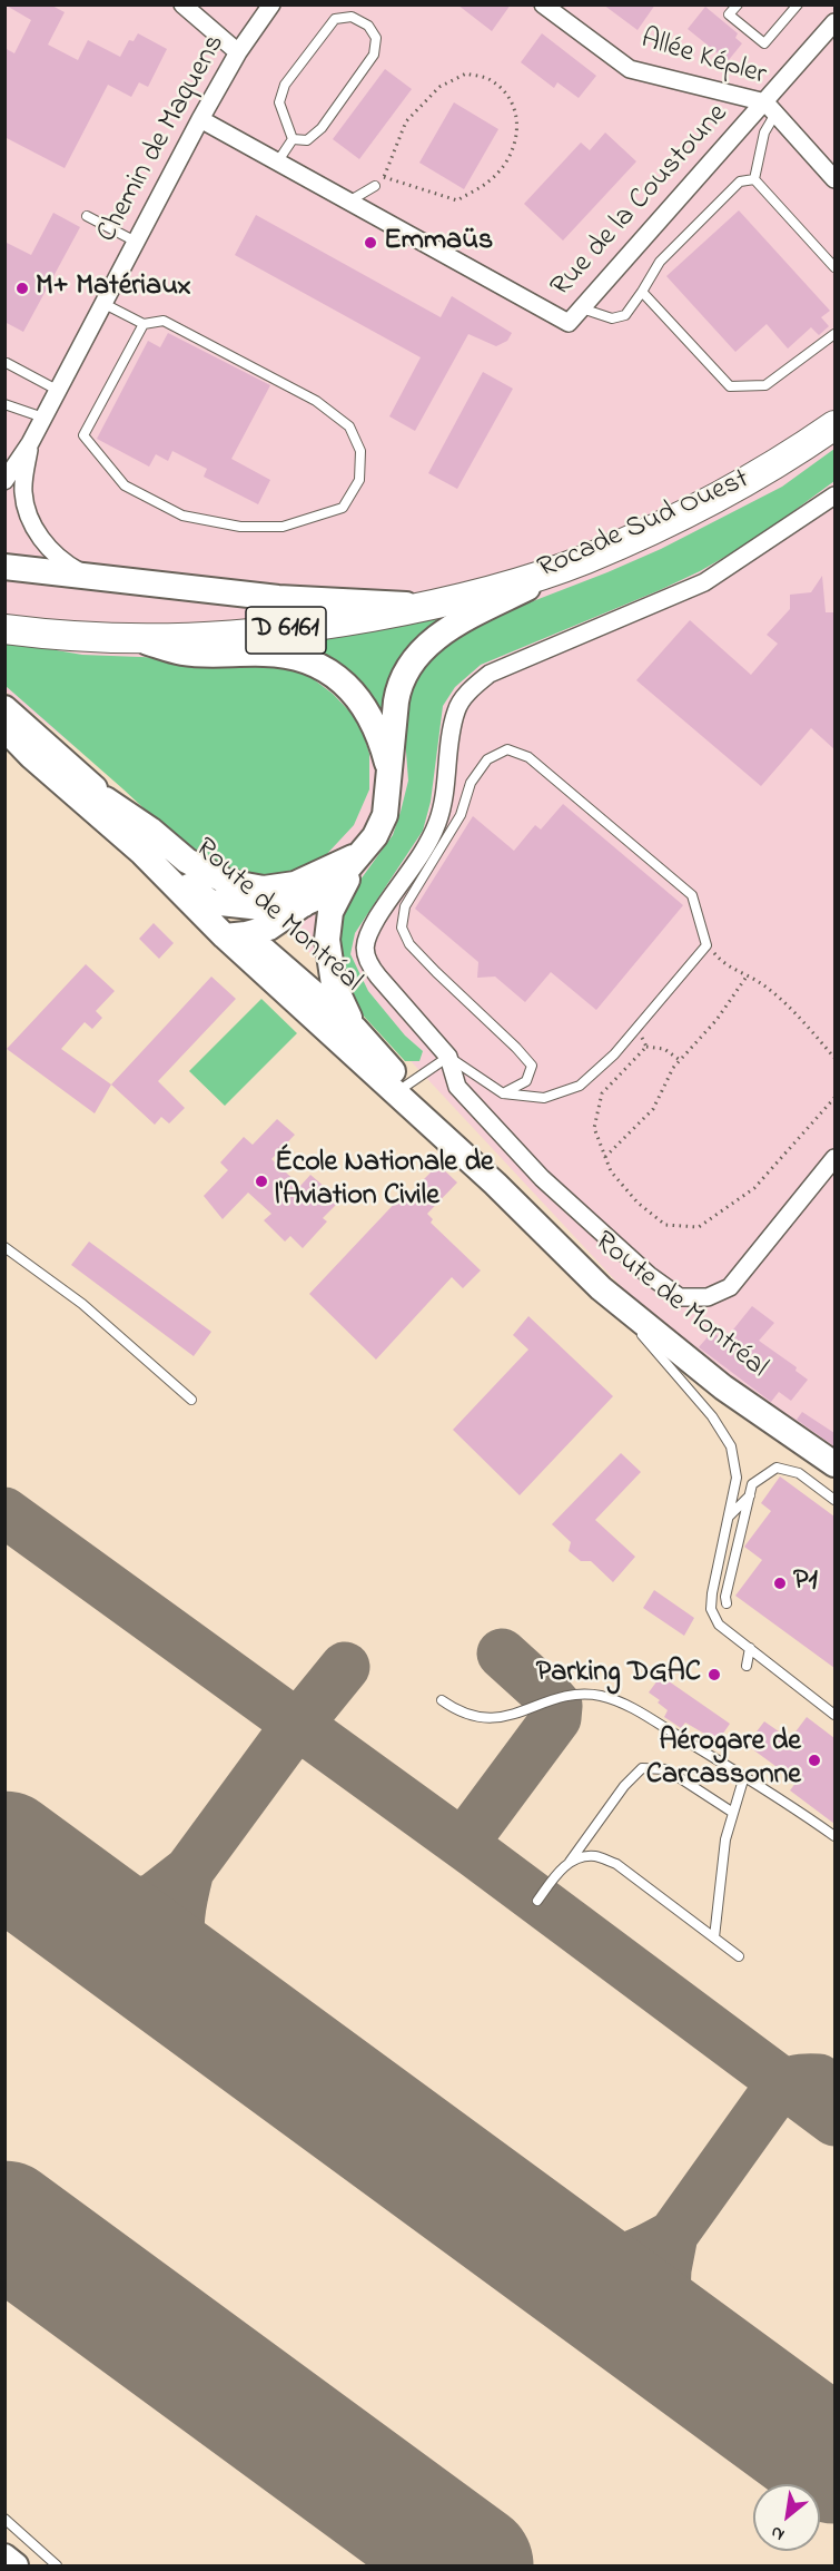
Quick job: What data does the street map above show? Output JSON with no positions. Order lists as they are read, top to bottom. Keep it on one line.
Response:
{"streets":{"main road":["Rocade Sud Ouest","D 6161","Route de Montréal"],"street":["Allée Képler","Chemin de Maquens","Rue de la Coustoune"]},"crossings":[["Allée Képler","Rue de la Coustoune"],["Chemin de Maquens","Rue de la Coustoune"]],"places":["Emmaüs","M+ Matériaux","École Nationale de l'Aviation Civile","P1","Parking DGAC","Aérogare de Carcassonne"],"north":"bottom left"}
